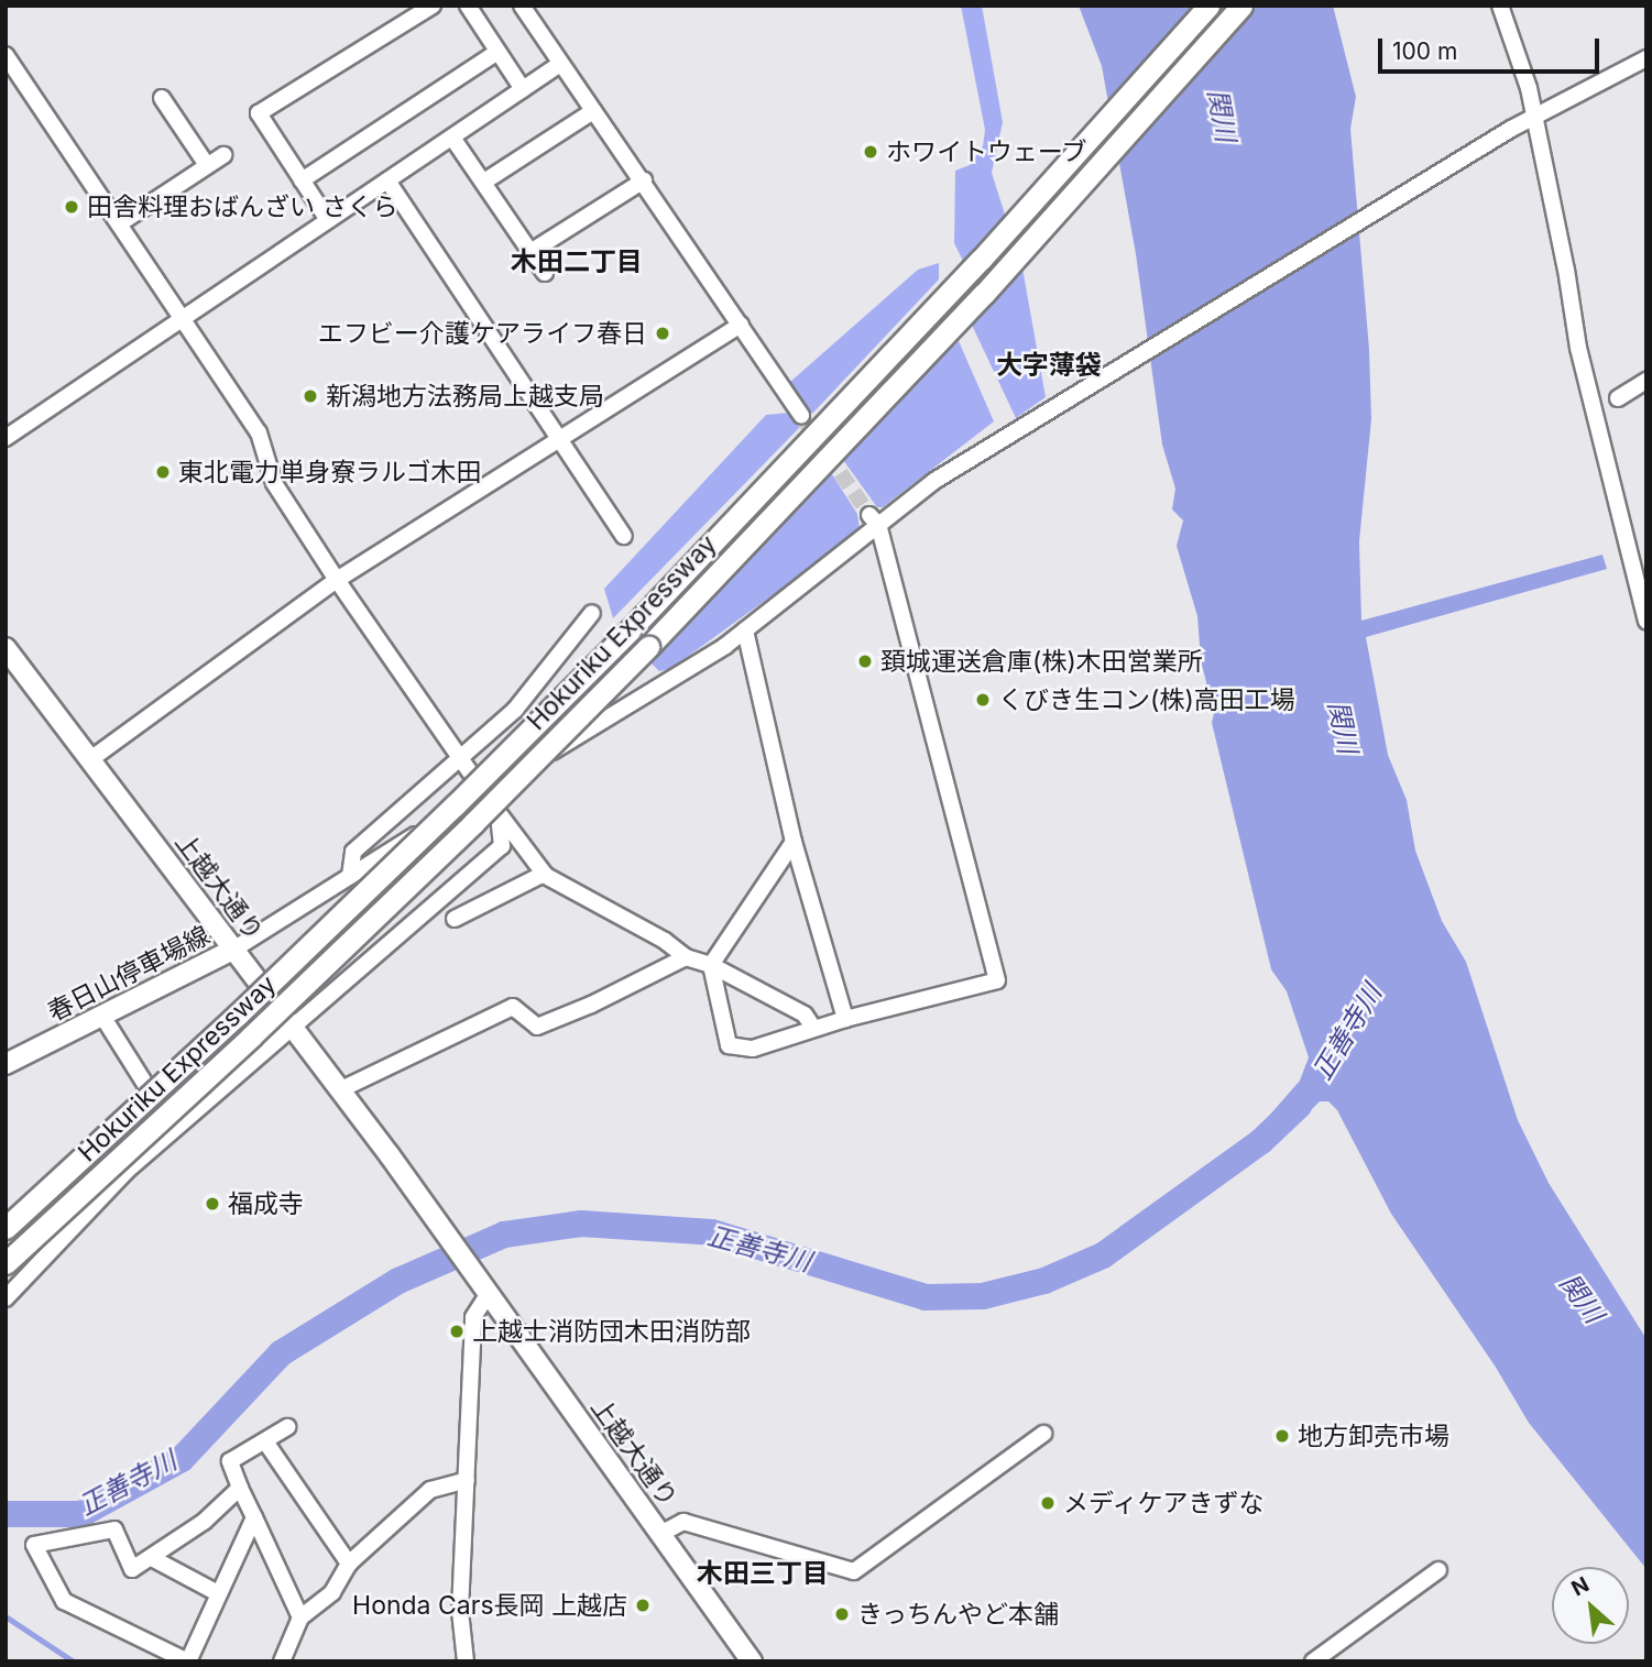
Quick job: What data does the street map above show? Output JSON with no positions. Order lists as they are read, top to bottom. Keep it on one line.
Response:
{"streets":{"highway":["Hokuriku Expressway"],"main road":["上越大通り","春日山停車場線"]},"crossings":[["上越大通り","春日山停車場線"]],"districts":["木田二丁目","大字薄袋","木田三丁目"],"water":["関川","正善寺川"],"places":["ホワイトウェーブ","田舎料理おばんざい さくら","エフビー介護ケアライフ春日","新潟地方法務局上越支局","東北電力単身寮ラルゴ木田","頚城運送倉庫(株)木田営業所","くびき生コン(株)高田工場","福成寺","上越士消防団木田消防部","地方卸売市場","メディケアきずな","Honda Cars長岡 上越店","きっちんやど本舗"],"scale_bar":"100 m","north":"top left"}
